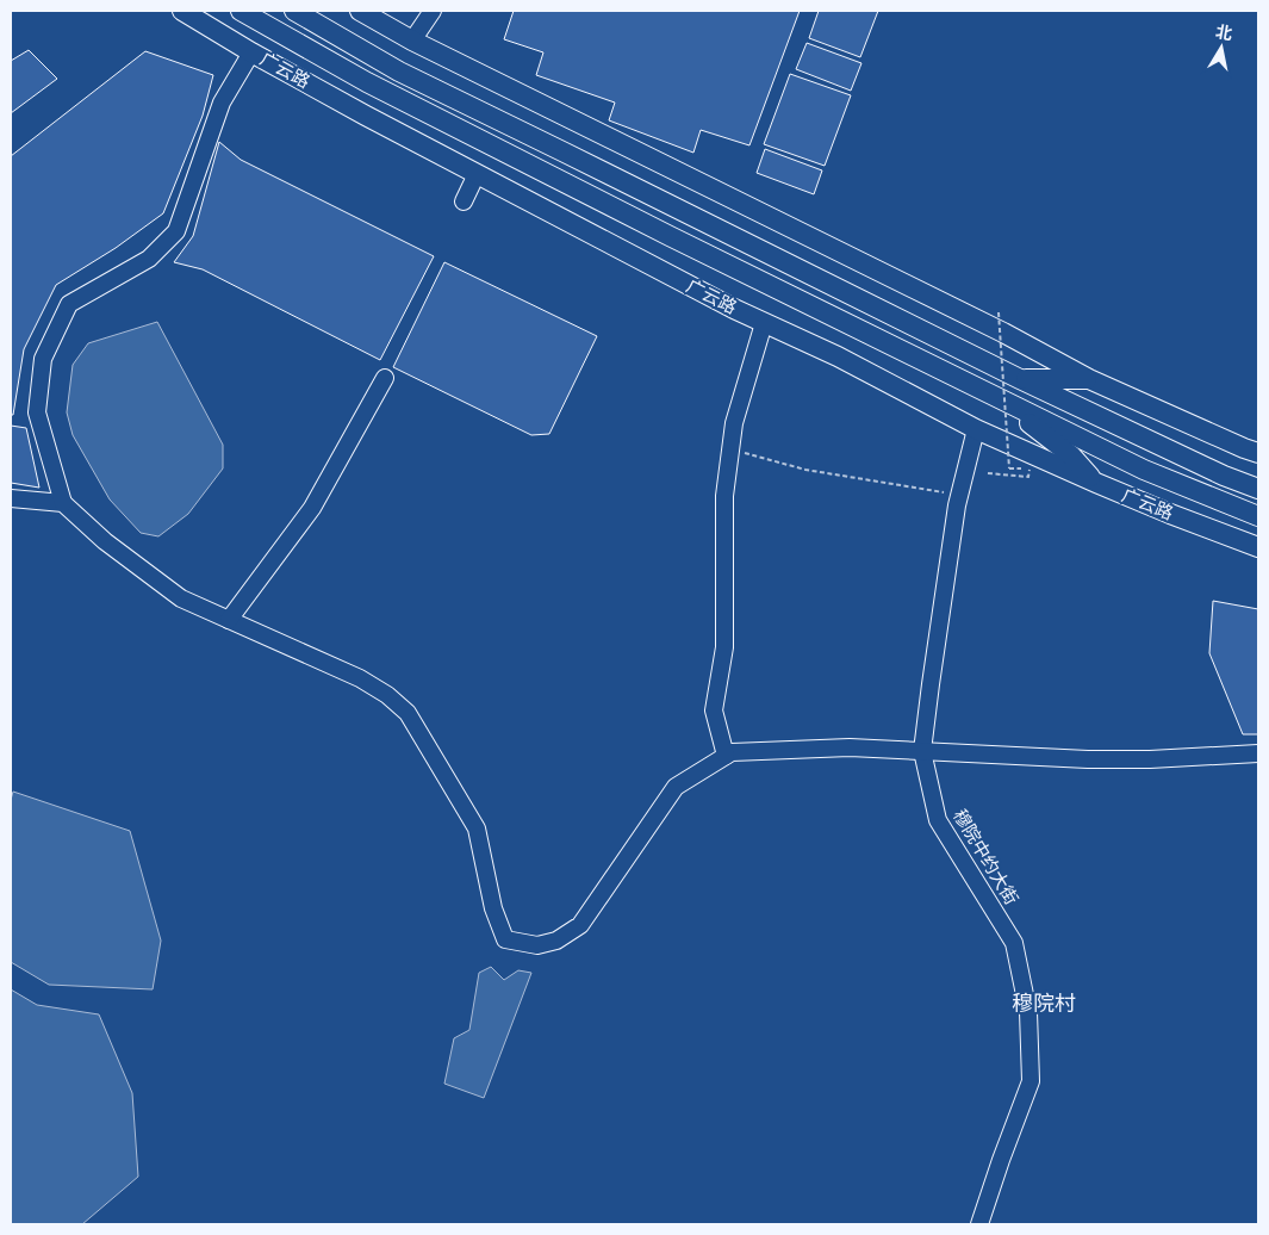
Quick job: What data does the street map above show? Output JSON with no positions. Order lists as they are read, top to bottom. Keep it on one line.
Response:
{"streets":{"main road":["广云路"],"street":["穆院中约大街"]},"crossings":[["广云路","穆院中约大街"]],"districts":["穆院村"],"north":"top"}
